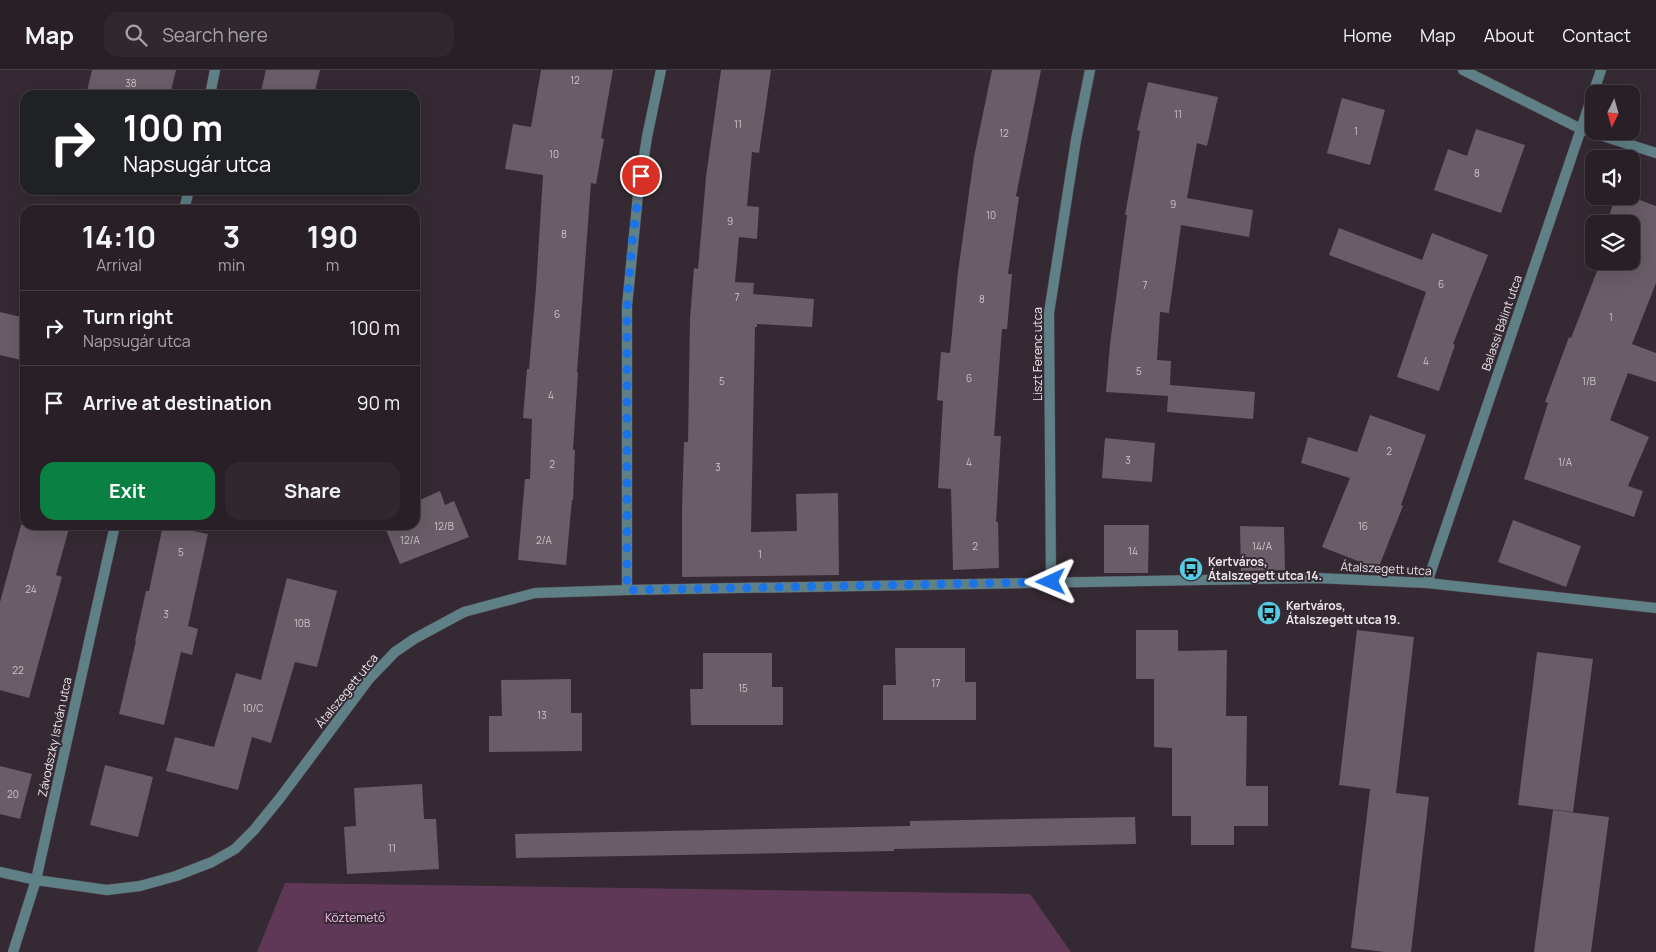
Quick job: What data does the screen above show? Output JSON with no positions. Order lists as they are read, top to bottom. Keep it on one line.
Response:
{"streets":{"street":["Balassi Bálint utca","Liszt Ferenc utca","Átalszegett utca","Závodszky István utca"]},"crossings":[["Balassi Bálint utca","Átalszegett utca"],["Liszt Ferenc utca","Átalszegett utca"],["Átalszegett utca","Závodszky István utca"]],"parks":["Köztemető"],"places":{"bus stop":["Kertváros, Átalszegett utca 14.","Kertváros, Átalszegett utca 19."]},"house_numbers":["12","38","11","11","1","12","10","8","9","10","9","8","6","7","7","8","6","1","4","5","6","5","1/B","4","2","3","4","1/A","2","3","12/B","16","12/A","2/A","2","14/A","14","5","1","24","3","10B","22","17","15","10/C","13","20","11"],"north":"bottom","page":{"header":"Map","search":"Search here","nav":["Home","Map","About","Contact"],"turn":["100 m","Napsugár utca"],"eta":["14:10","Arrival","3","min","190","m"],"list":[{"name":"Turn right","note":"Napsugár utca","value":"100 m"},{"name":"Arrive at destination","value":"90 m"}],"buttons":["Exit","Share"]}}
